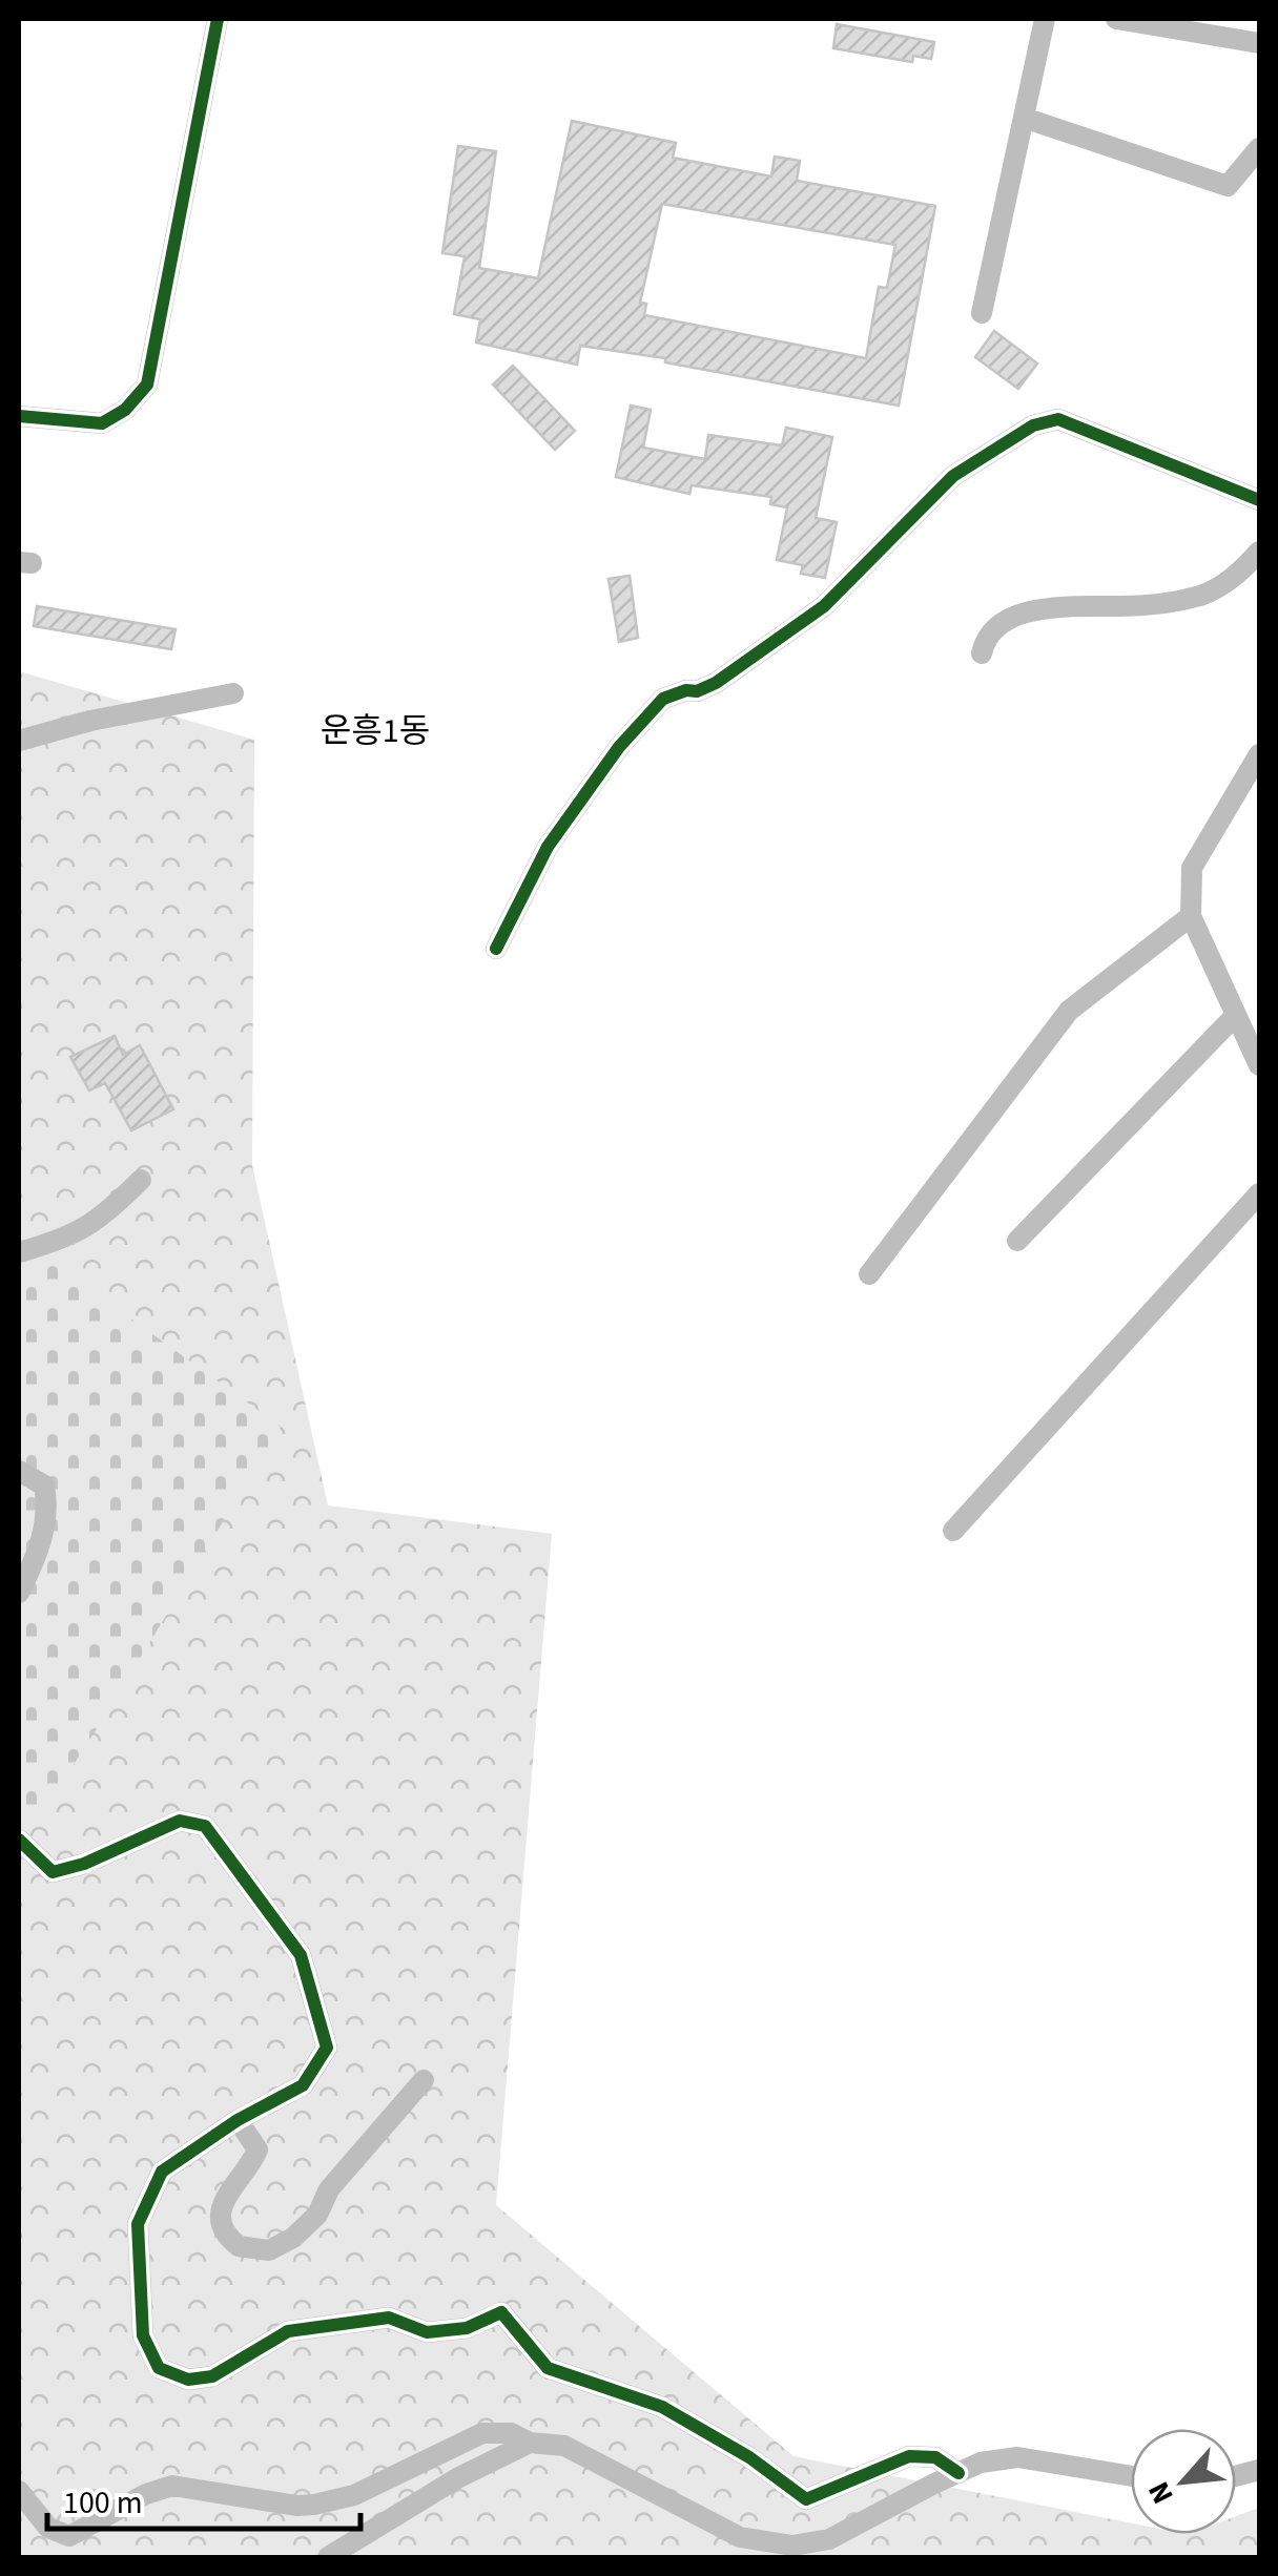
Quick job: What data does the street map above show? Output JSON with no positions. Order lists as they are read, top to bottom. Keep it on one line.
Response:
{"districts":["운흥1동"],"scale_bar":"100 m","north":"bottom left"}
